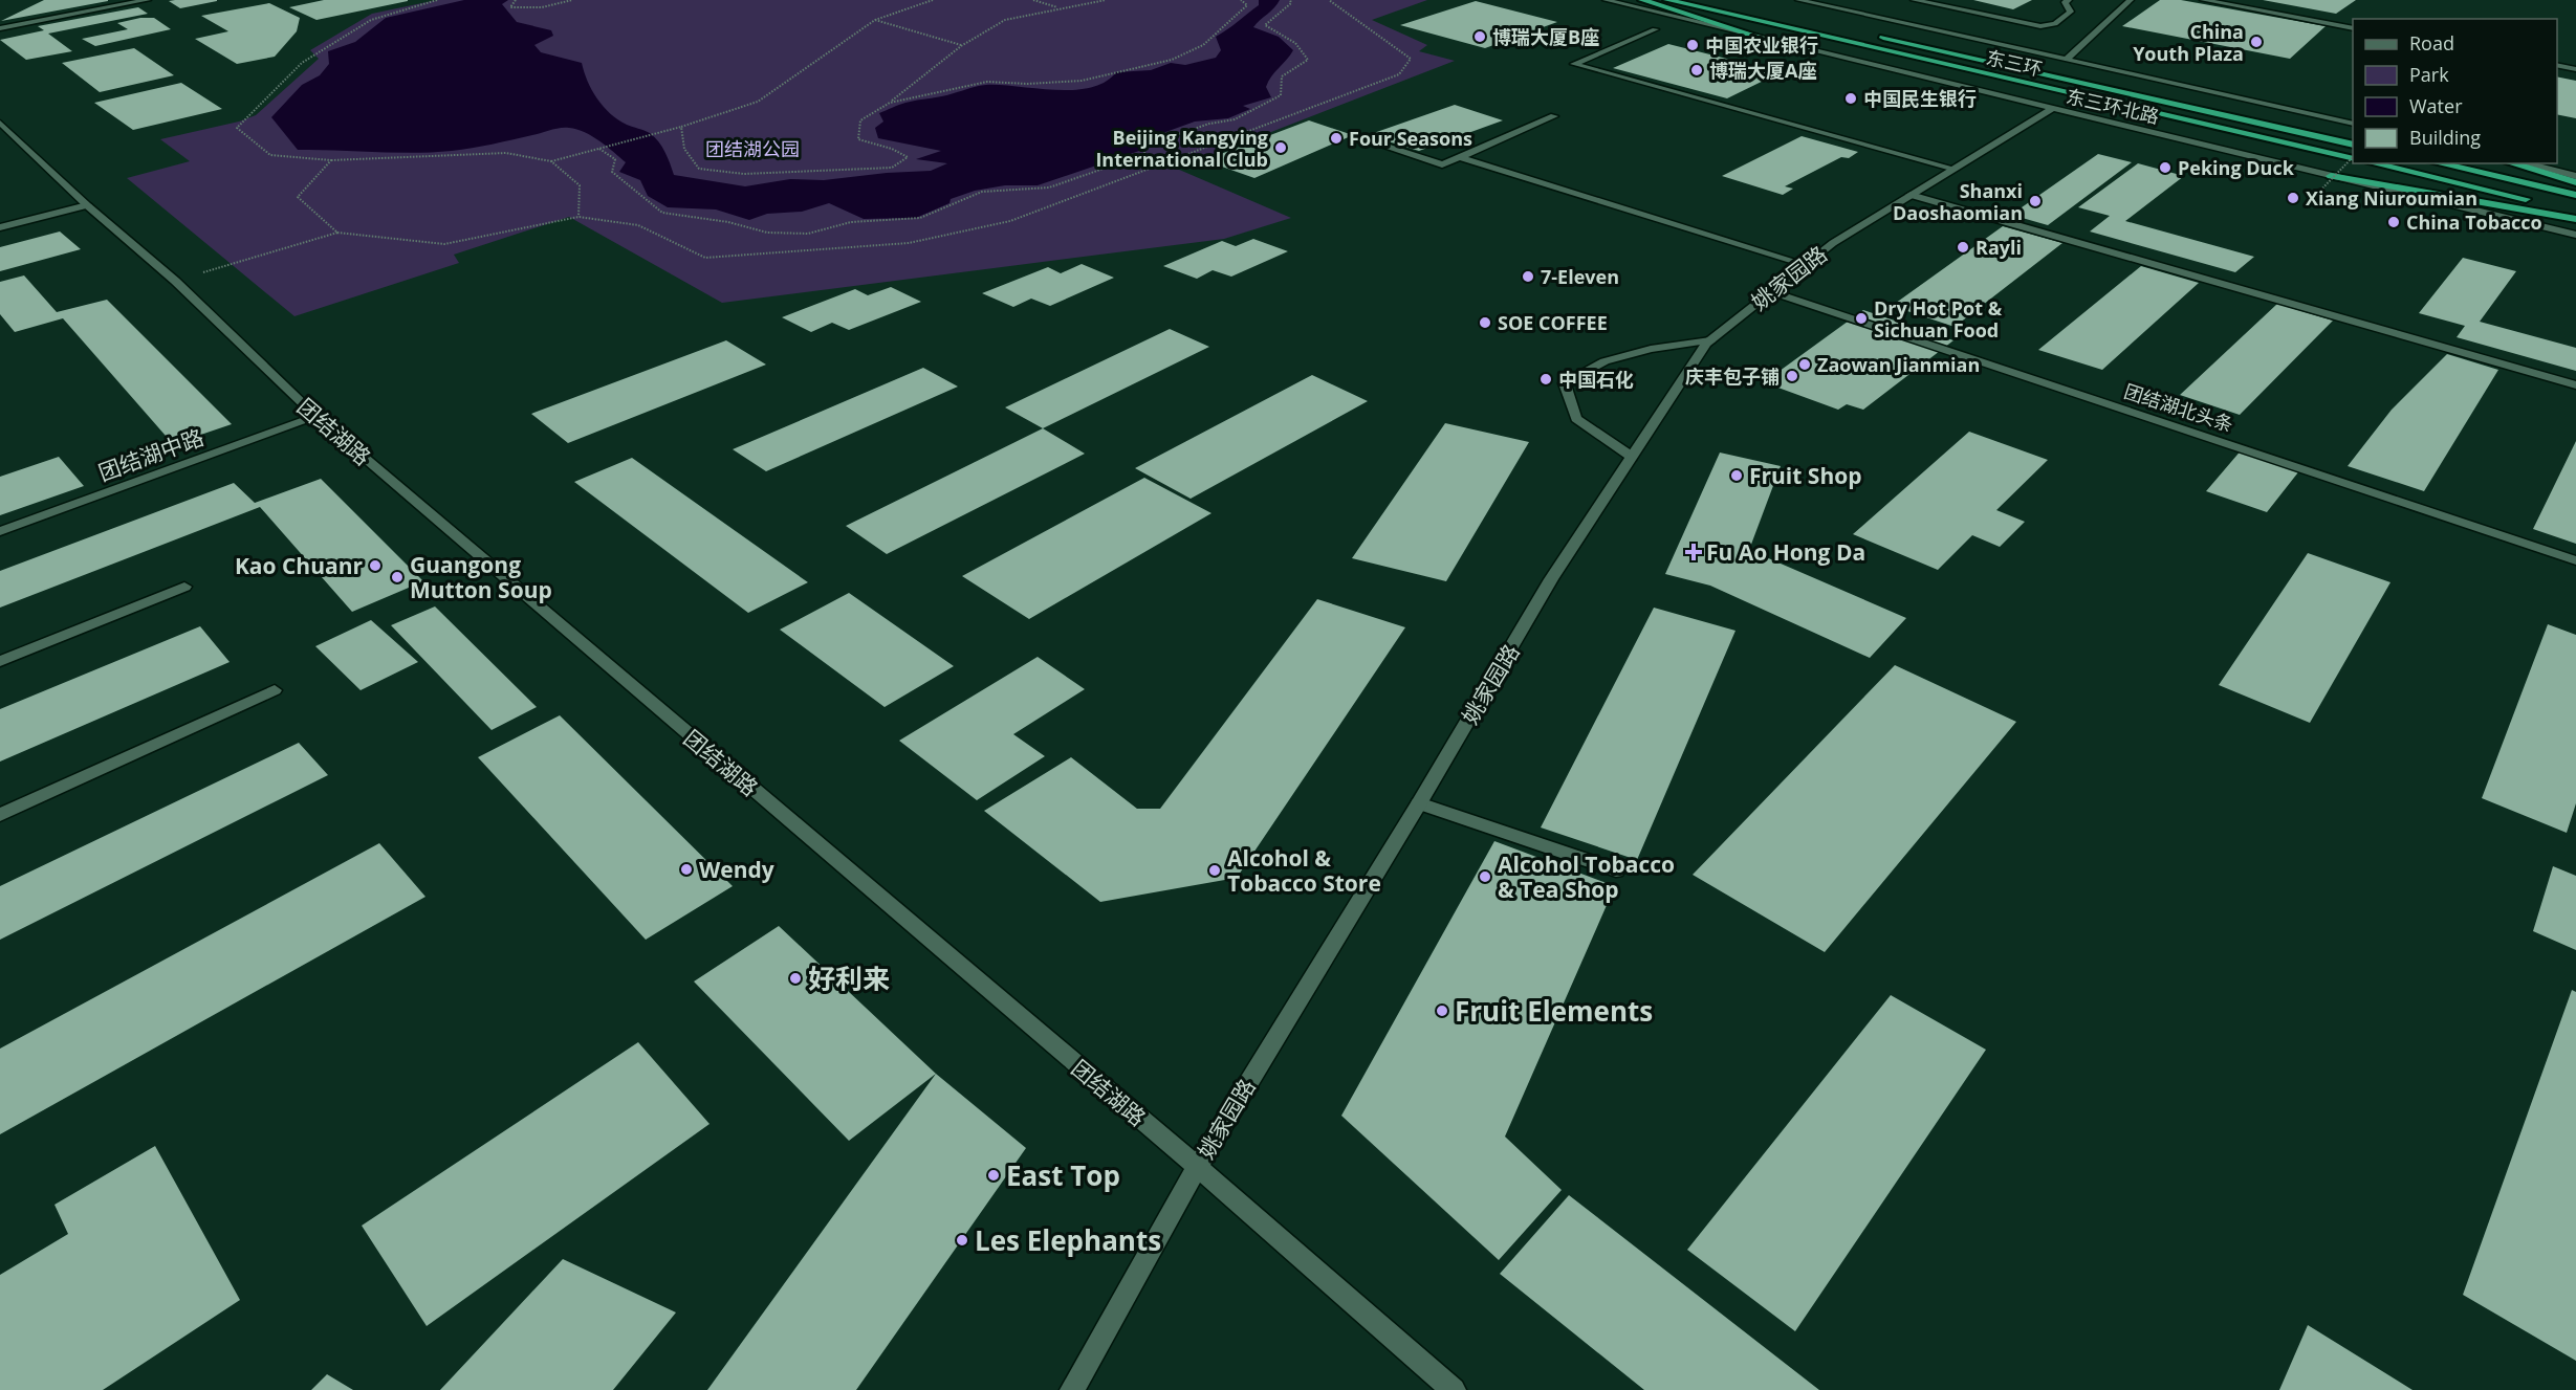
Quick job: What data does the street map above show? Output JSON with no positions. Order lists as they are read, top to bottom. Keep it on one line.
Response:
{"streets":{"highway":["东三环"],"street":["东三环北路","姚家园路","团结湖北头条","团结湖路","团结湖中路"]},"crossings":[["东三环北路","姚家园路"],["姚家园路","团结湖北头条"],["姚家园路","团结湖路"],["团结湖路","团结湖中路"]],"parks":["团结湖公园"],"places":{"other":["博瑞大厦B座","China Youth Plaza","中国农业银行","博瑞大厦A座","中国民生银行","Four Seasons","Beijing Kangying International Club","Peking Duck","Xiang Niuroumian","Shanxi Daoshaomian","China Tobacco","Rayli","7-Eleven","Dry Hot Pot & Sichuan Food","SOE COFFEE","Zaowan Jianmian","庆丰包子铺","中国石化","Fruit Shop","Kao Chuanr","Guangong Mutton Soup","Wendy","Alcohol & Tobacco Store","Alcohol Tobacco & Tea Shop","好利来","Fruit Elements","East Top","Les Elephants"],"health":["Fu Ao Hong Da"]},"legend":["Road","Park","Water","Building"]}
